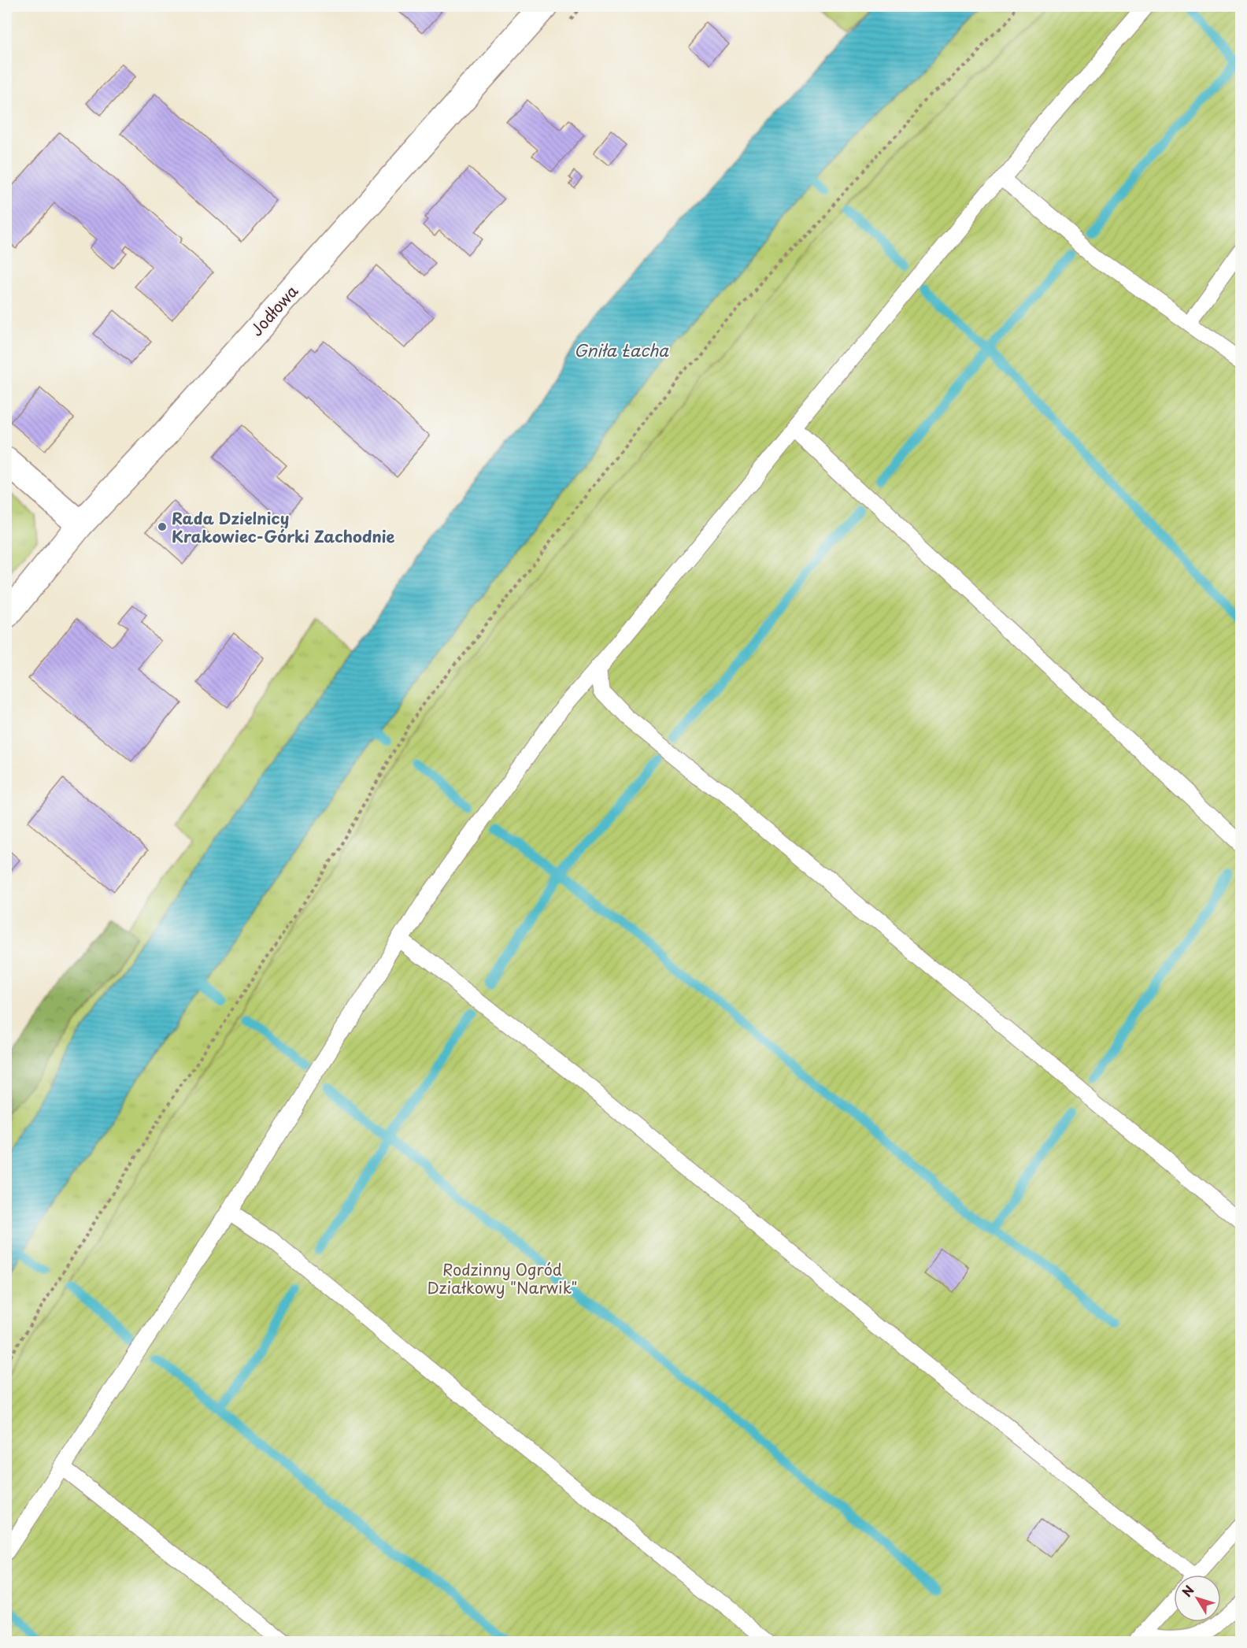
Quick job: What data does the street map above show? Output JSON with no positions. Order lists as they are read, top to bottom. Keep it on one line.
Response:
{"streets":{"street":["Jodłowa"]},"water":["Gniła Łacha"],"parks":["Rodzinny Ogród Działkowy \"Narwik\""],"places":["Rada Dzielnicy Krakowiec-Górki Zachodnie"],"north":"top left"}
